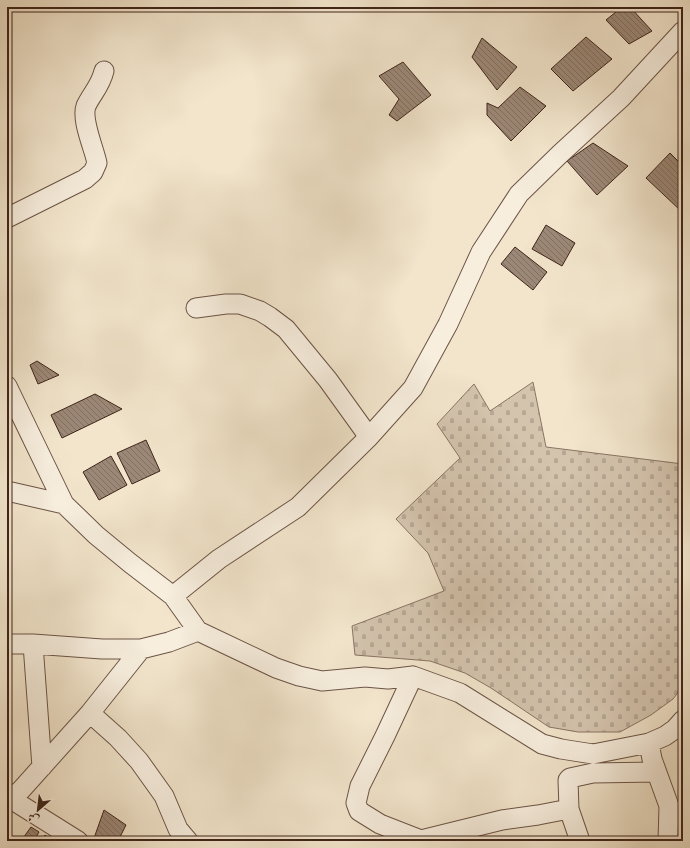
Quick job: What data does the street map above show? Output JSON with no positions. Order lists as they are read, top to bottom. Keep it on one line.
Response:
{"north":"bottom left"}
